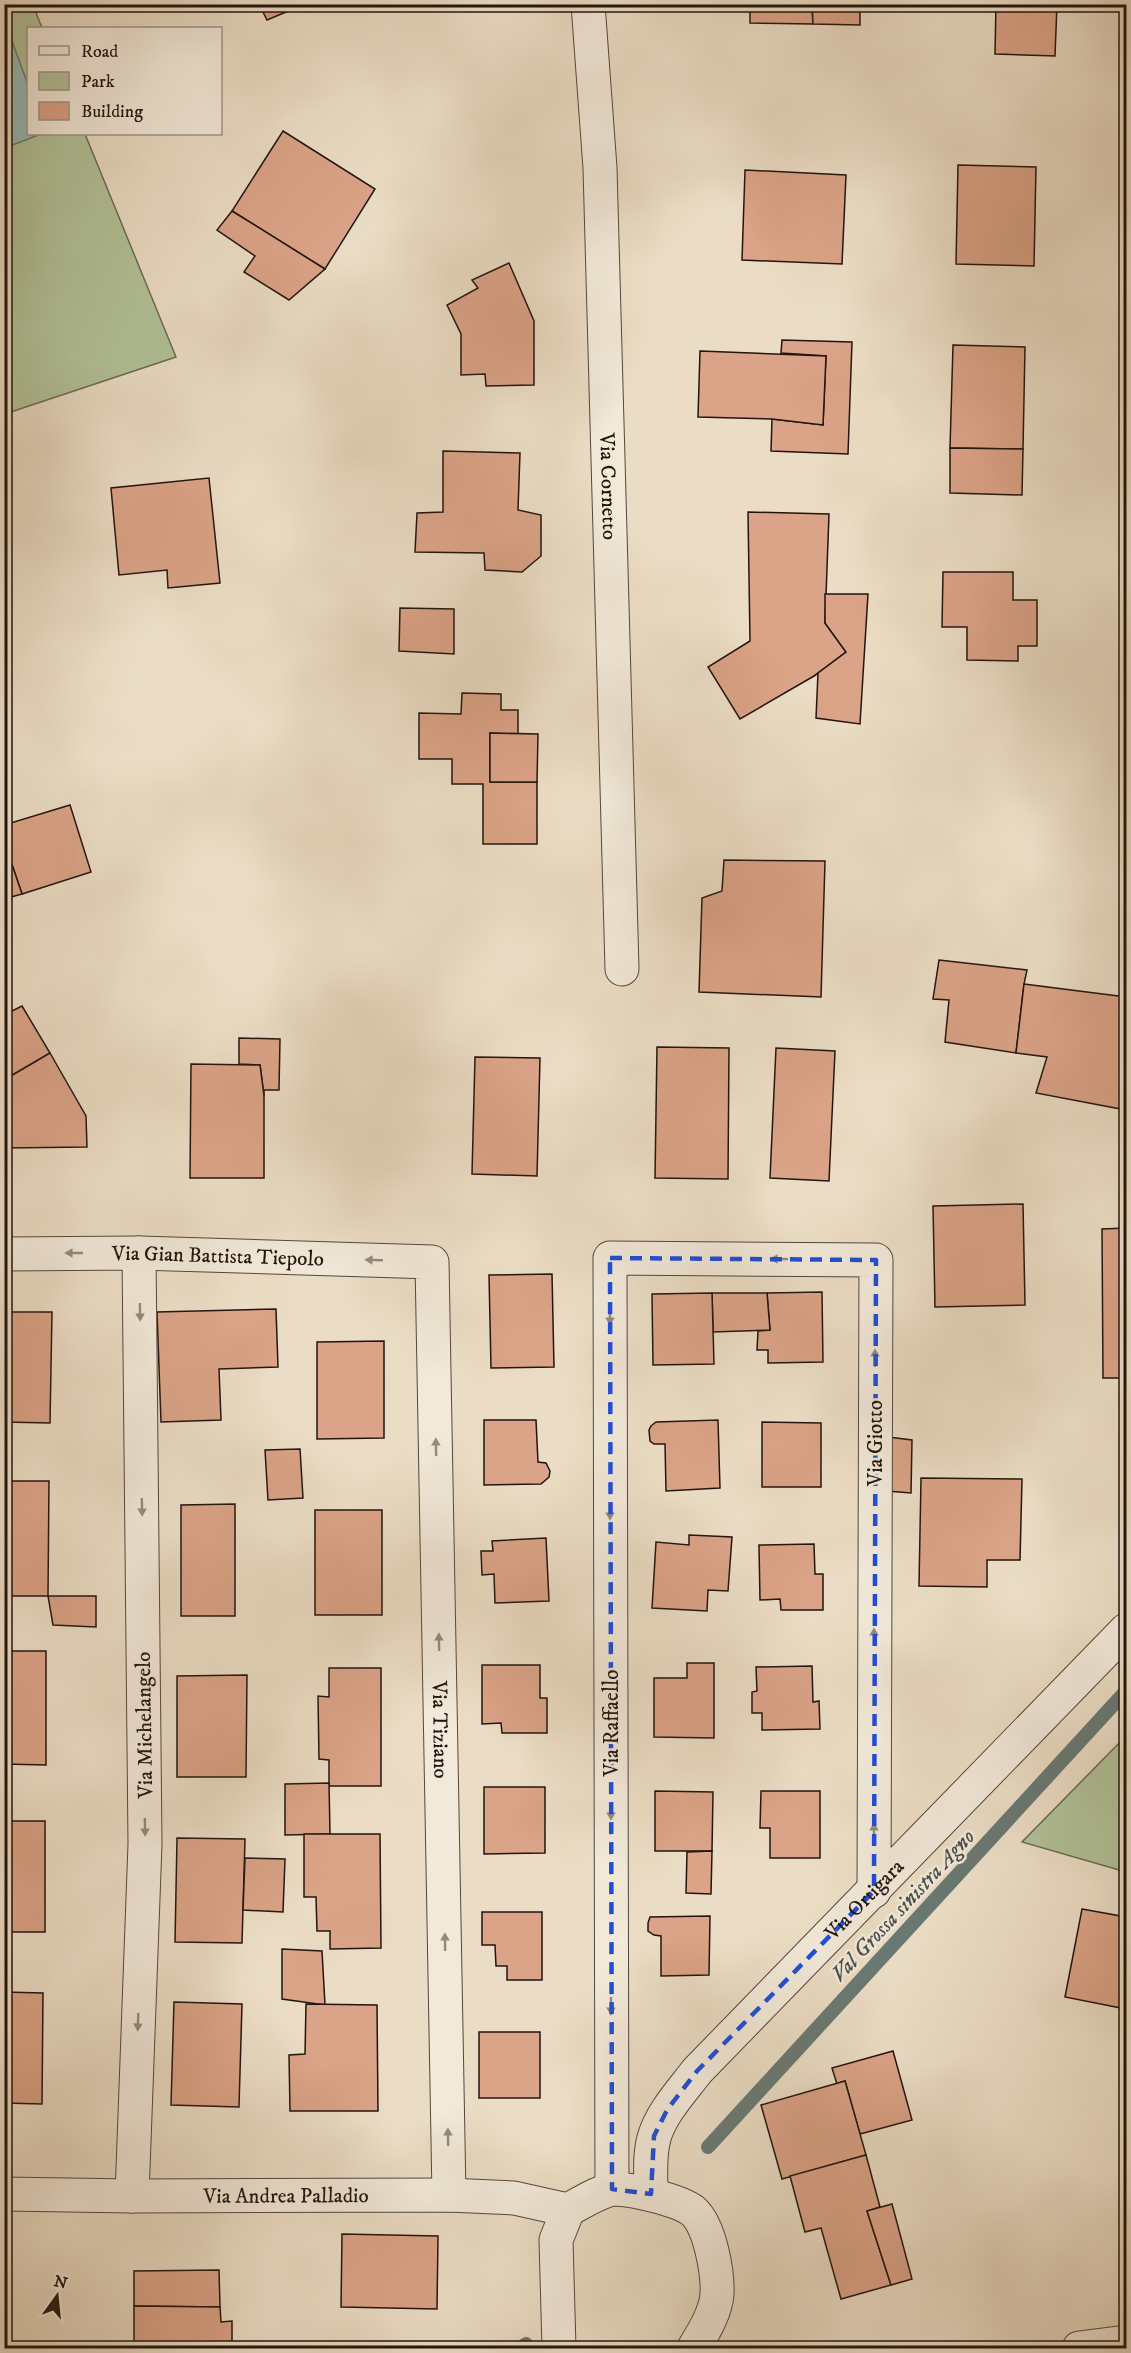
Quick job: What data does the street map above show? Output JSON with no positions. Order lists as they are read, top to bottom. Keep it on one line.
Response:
{"streets":{"street":["Via Cornetto","Via Gian Battista Tiepolo","Via Giotto","Via Raffaello","Via Michelangelo","Via Tiziano","Via Ortigara","Via Andrea Palladio"]},"crossings":[["Via Gian Battista Tiepolo","Via Michelangelo"],["Via Gian Battista Tiepolo","Via Tiziano"],["Via Giotto","Via Raffaello"],["Via Giotto","Via Ortigara"],["Via Michelangelo","Via Andrea Palladio"],["Via Tiziano","Via Andrea Palladio"]],"one_way":["Via Gian Battista Tiepolo","Via Raffaello","Via Michelangelo","Via Tiziano"],"water":["Val Grossa sinistra Agno"],"legend":["Road","Park","Building"],"north":"top"}
